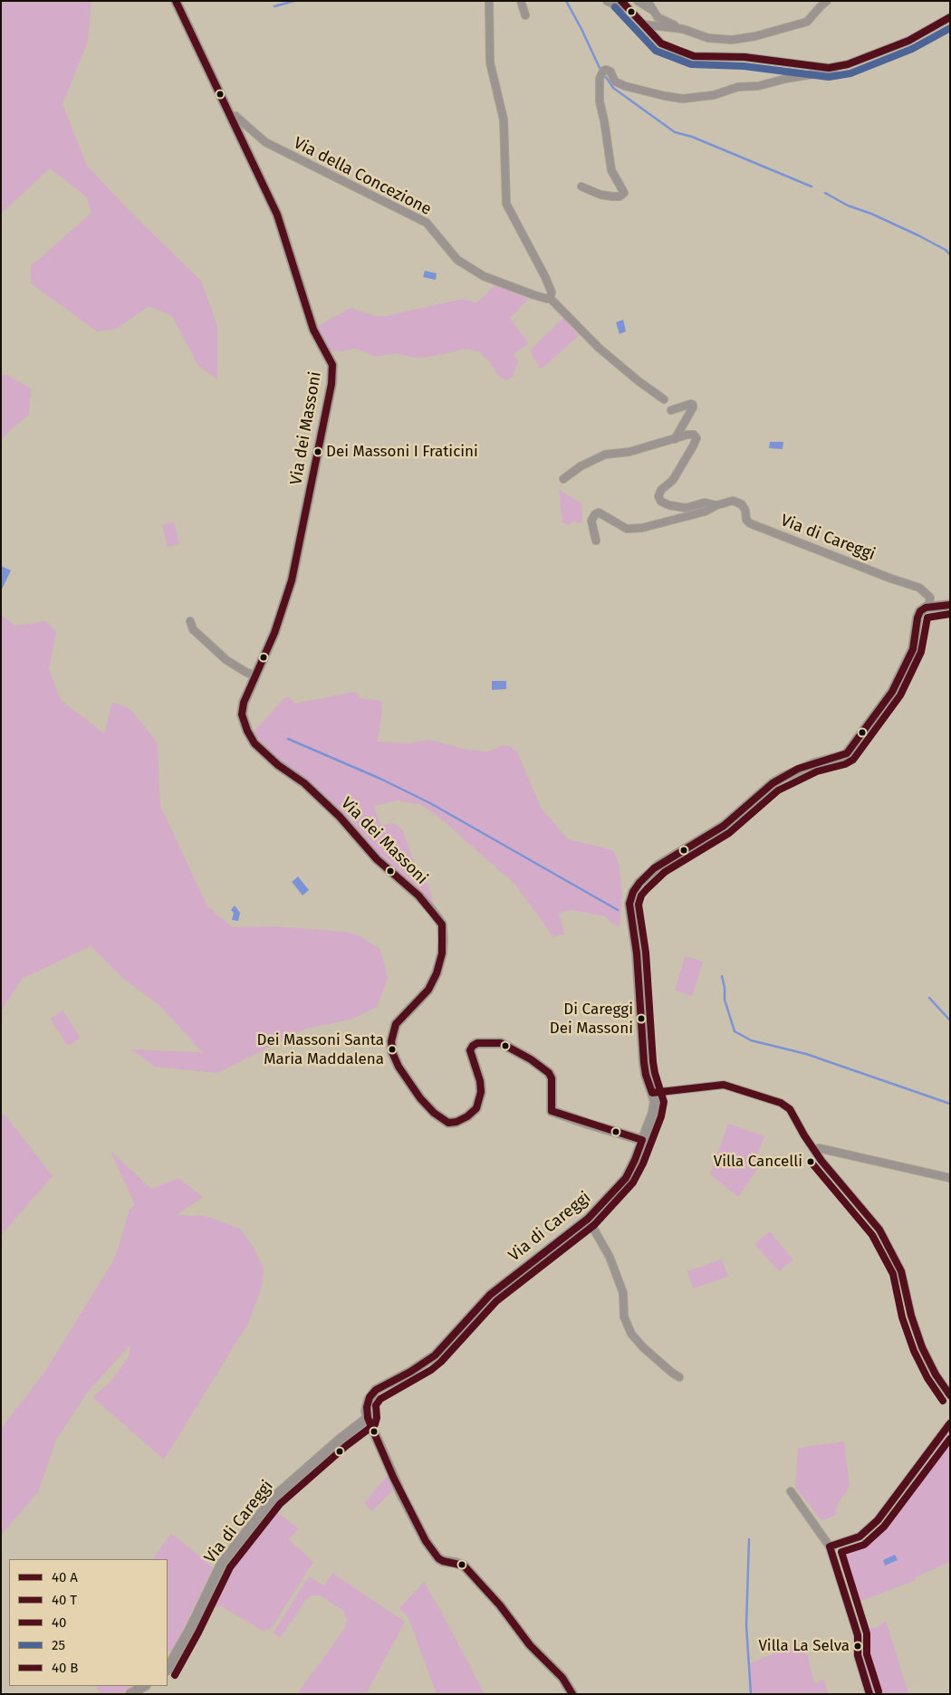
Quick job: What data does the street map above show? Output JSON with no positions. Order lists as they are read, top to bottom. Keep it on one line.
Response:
{"streets":{"street":["Via della Concezione","Via dei Massoni","Via di Careggi"]},"crossings":[["Via della Concezione","Via dei Massoni"],["Via dei Massoni","Via di Careggi"]],"places":["Dei Massoni I Fraticini","Di Careggi Dei Massoni","Dei Massoni Santa Maria Maddalena","Villa Cancelli","Villa La Selva"],"lines":["transit line 25","transit line 40"],"legend":["40 A","40 T","40","25","40 B"]}
